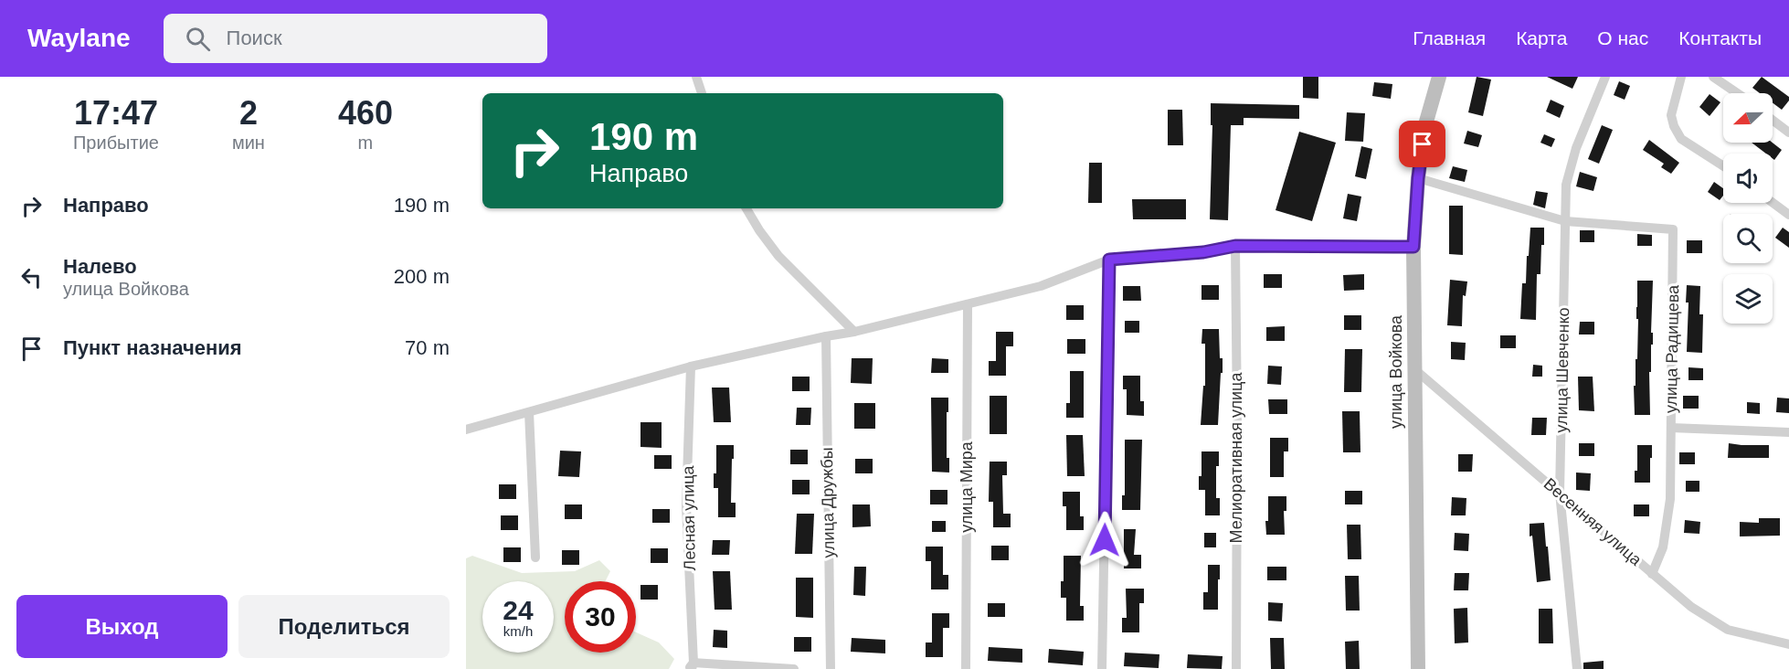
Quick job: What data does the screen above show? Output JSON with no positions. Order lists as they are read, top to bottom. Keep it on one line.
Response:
{"streets":{"main road":["улица Войкова"],"street":["улица Радищева","улица Шевченко","Мелиоративная улица","улица Мира","улица Дружбы","Лесная улица","Весенняя улица"]},"crossings":[["улица Радищева","улица Шевченко"],["улица Радищева","Весенняя улица"],["улица Шевченко","Весенняя улица"],["улица Войкова","Весенняя улица"]],"north":"left","page":{"header":"Waylane","search":"Поиск","nav":["Главная","Карта","О нас","Контакты"],"eta":["17:47","Прибытие","2","мин","460","m"],"turn":["190 m","Направо"],"list":[{"name":"Направо","value":"190 m"},{"name":"Налево","note":"улица Войкова","value":"200 m"},{"name":"Пункт назначения","value":"70 m"}],"speed":"24 km/h","limit":"30","buttons":["Выход","Поделиться"]}}
